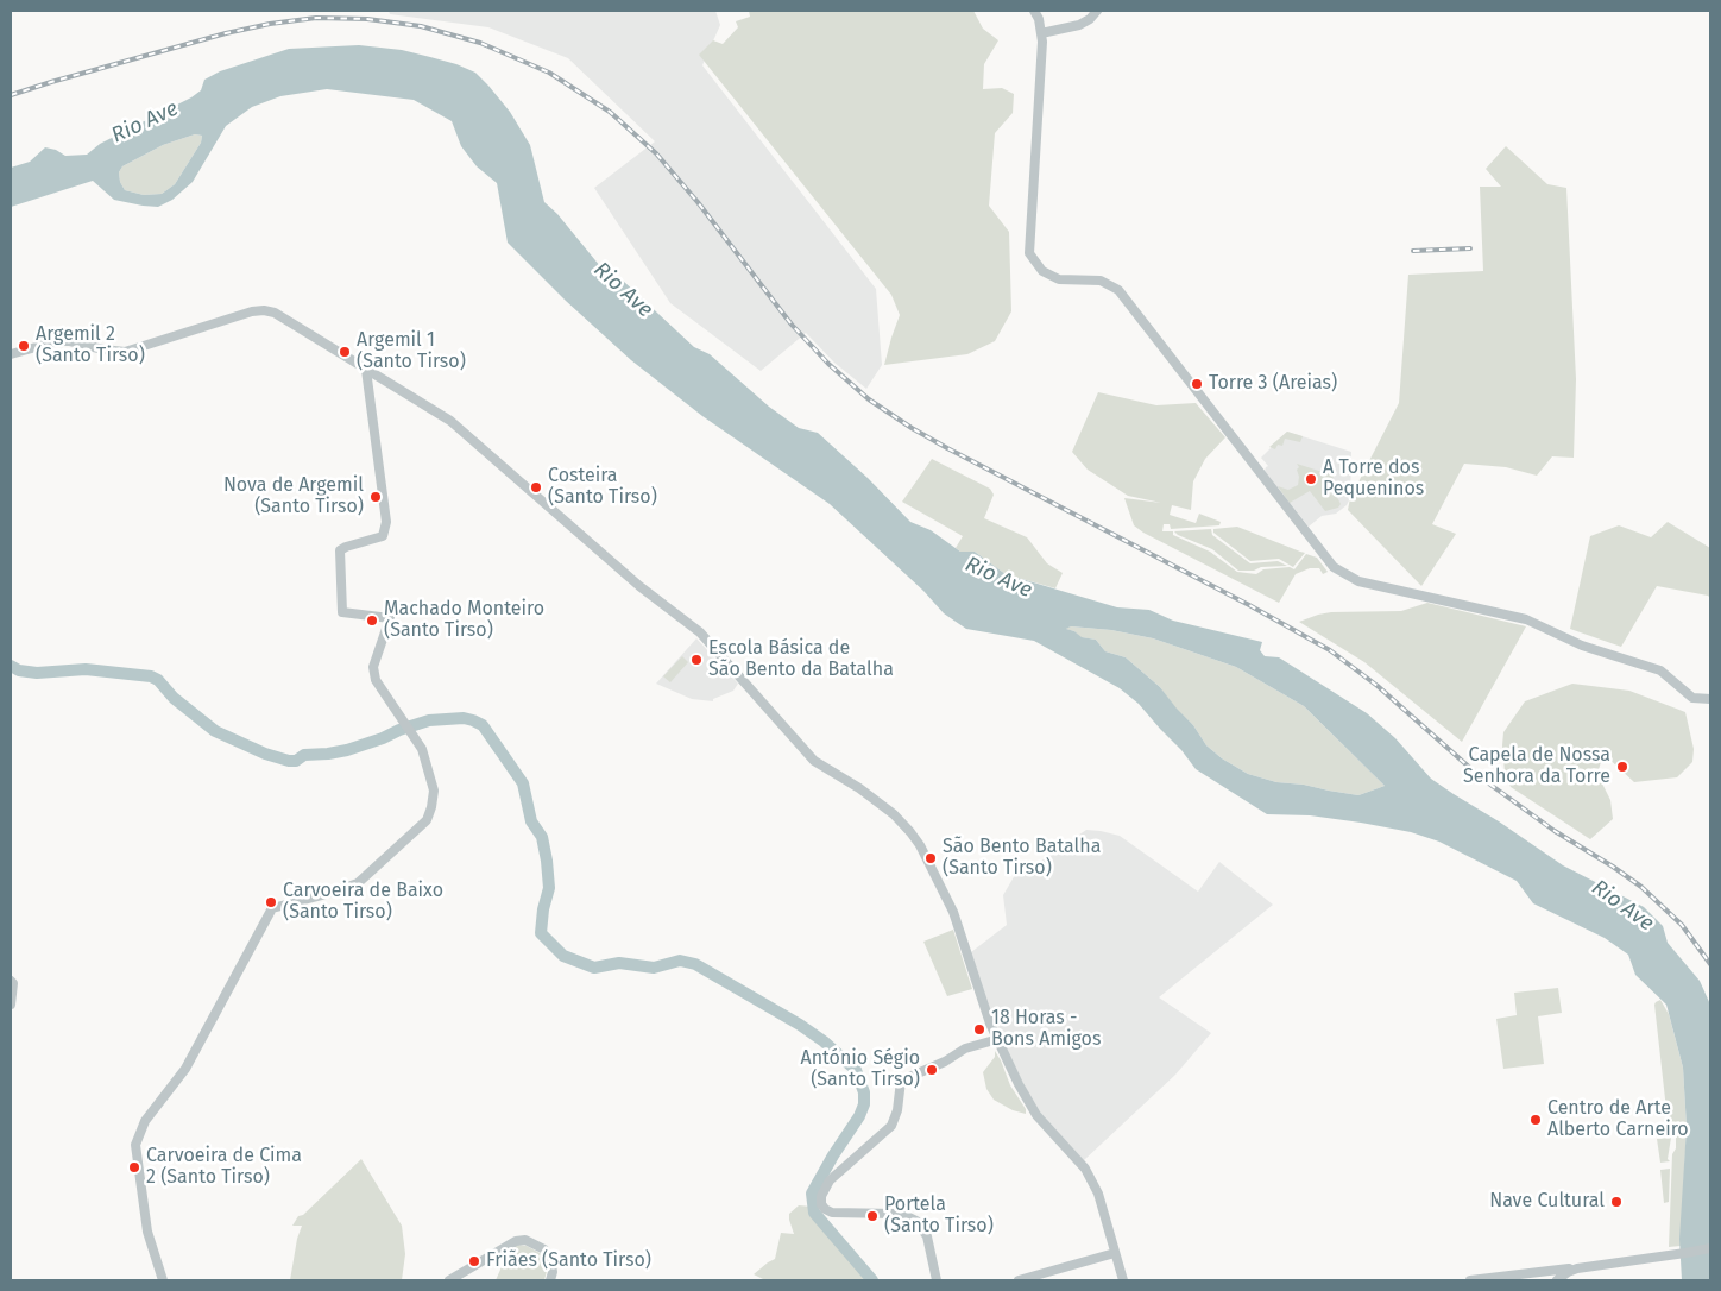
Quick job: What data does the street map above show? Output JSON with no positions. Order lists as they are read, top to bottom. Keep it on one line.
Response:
{"water":["Rio Ave"],"places":["Argemil 2 (Santo Tirso)","Argemil 1 (Santo Tirso)","Torre 3 (Areias)","A Torre dos Pequeninos","Costeira (Santo Tirso)","Nova de Argemil (Santo Tirso)","Machado Monteiro (Santo Tirso)","Escola Básica de São Bento da Batalha","Capela de Nossa Senhora da Torre","São Bento Batalha (Santo Tirso)","Carvoeira de Baixo (Santo Tirso)","18 Horas - Bons Amigos","António Ségio (Santo Tirso)","Centro de Arte Alberto Carneiro","Carvoeira de Cima 2 (Santo Tirso)","Nave Cultural","Portela (Santo Tirso)","Friães (Santo Tirso)"]}
